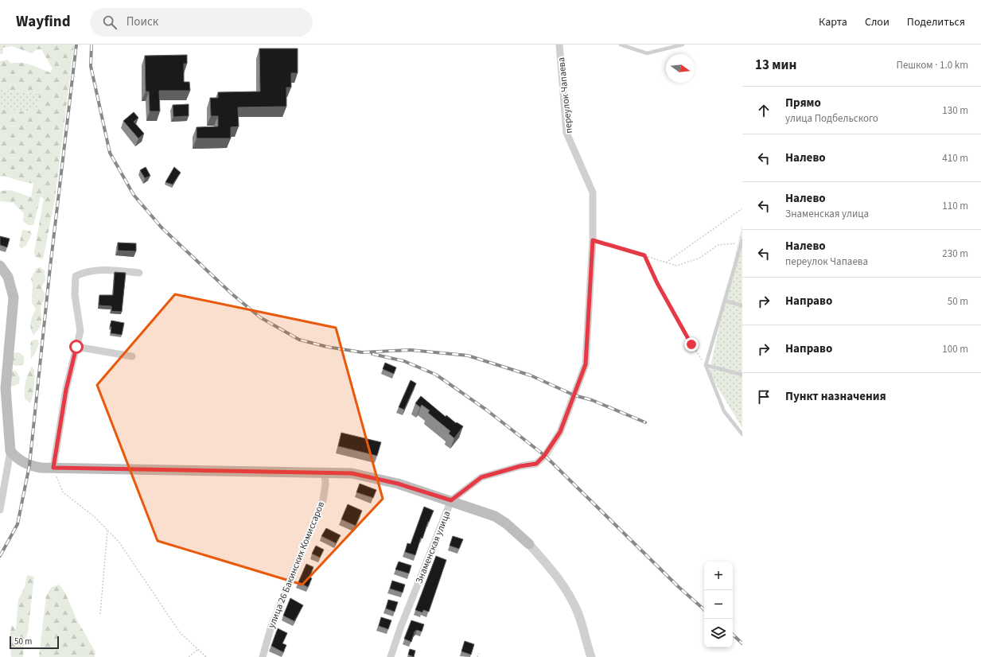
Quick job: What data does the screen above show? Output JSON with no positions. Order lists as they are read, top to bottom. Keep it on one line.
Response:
{"streets":{"street":["переулок Чапаева","Знаменская улица","улица 26 Бакинских Комиссаров"]},"crossings":[["переулок Чапаева","Знаменская улица"]],"scale_bar":"50 m","north":"right","page":{"header":"Wayfind","search":"Поиск","nav":["Карта","Слои","Поделиться"],"heading":["13 мин","Пешком · 1.0 km"],"list":[["Прямо","улица Подбельского","130 m"],["Налево","410 m"],["Налево","Знаменская улица","110 m"],["Налево","переулок Чапаева","230 m"],["Направо","50 m"],["Направо","100 m"],"Пункт назначения"],"map_buttons":["+","−"],"scale":"50 m"}}
